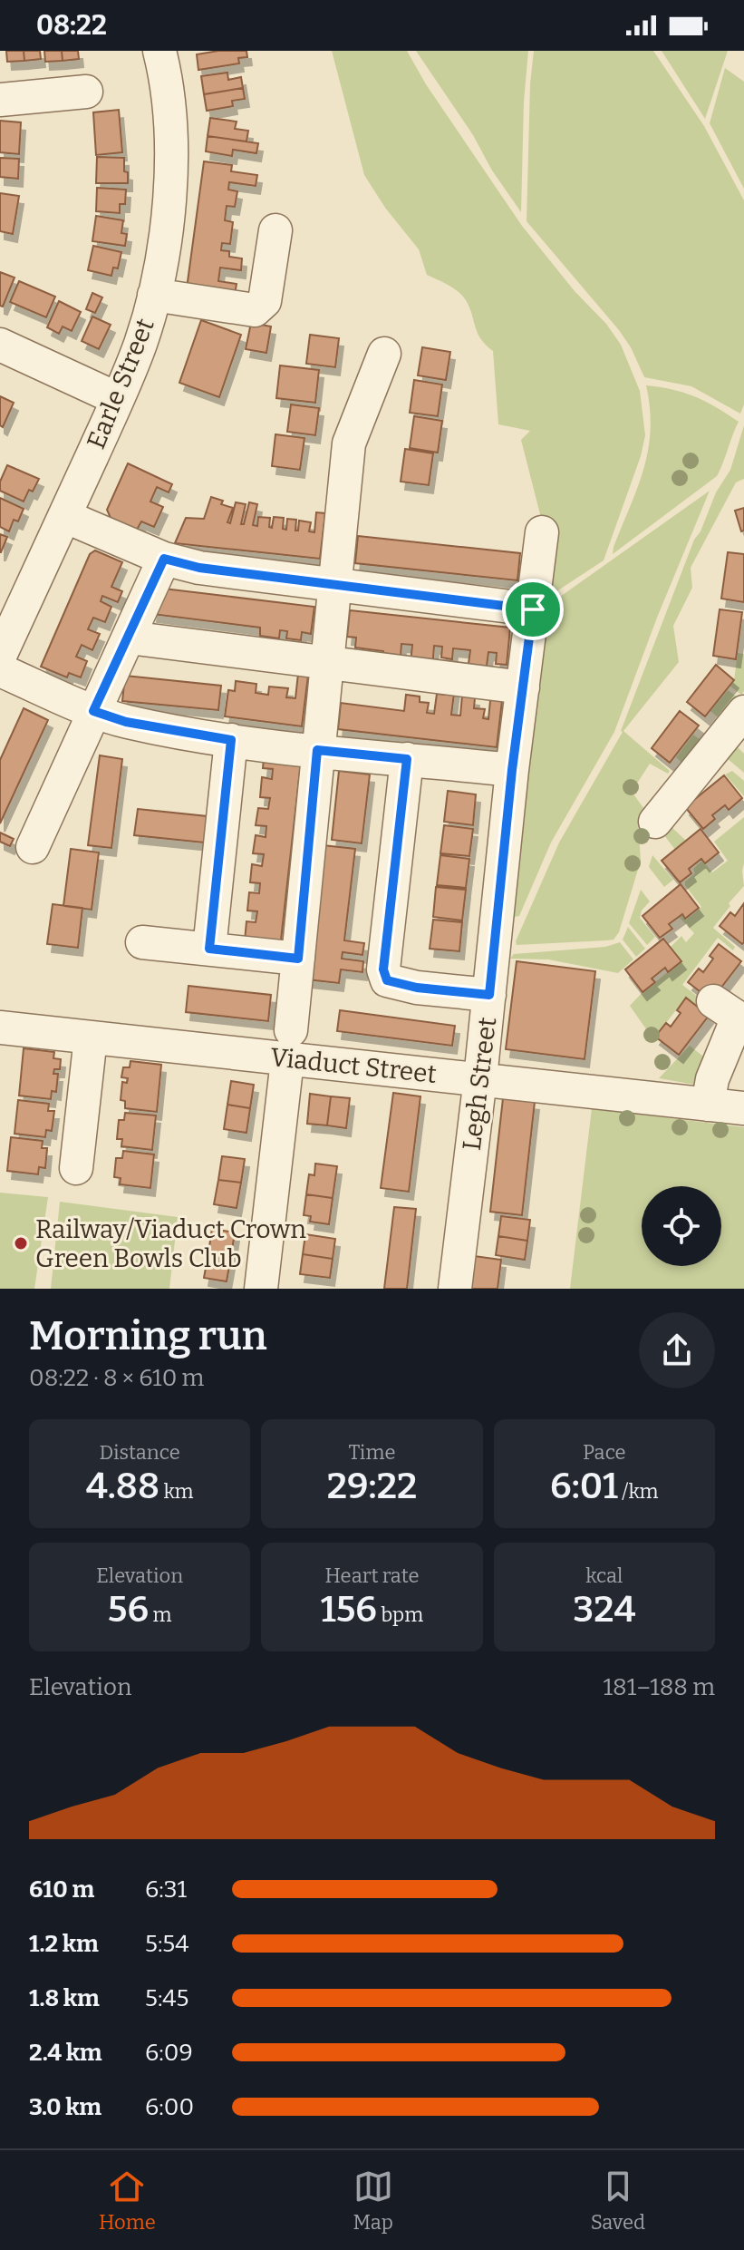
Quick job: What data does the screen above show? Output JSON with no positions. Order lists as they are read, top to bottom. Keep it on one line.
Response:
{"streets":{"street":["Earle Street","Viaduct Street","Legh Street"]},"crossings":[["Viaduct Street","Legh Street"]],"places":["Railway/Viaduct Crown Green Bowls Club"],"page":{"status":"08:22","heading":["Morning run","08:22 · 8 × 610 m"],"stats":[["Distance","4.88 km"],["Time","29:22"],["Pace","6:01 /km"],["Elevation","56 m"],["Heart rate","156 bpm"],["kcal","324"]],"chart":["Elevation","181–188 m"],"list":[{"name":"610 m","note":"6:31"},{"name":"1.2 km","note":"5:54"},{"name":"1.8 km","note":"5:45"},{"name":"2.4 km","note":"6:09"},{"name":"3.0 km","note":"6:00"}],"tabs":["Home","Map","Saved"]}}
